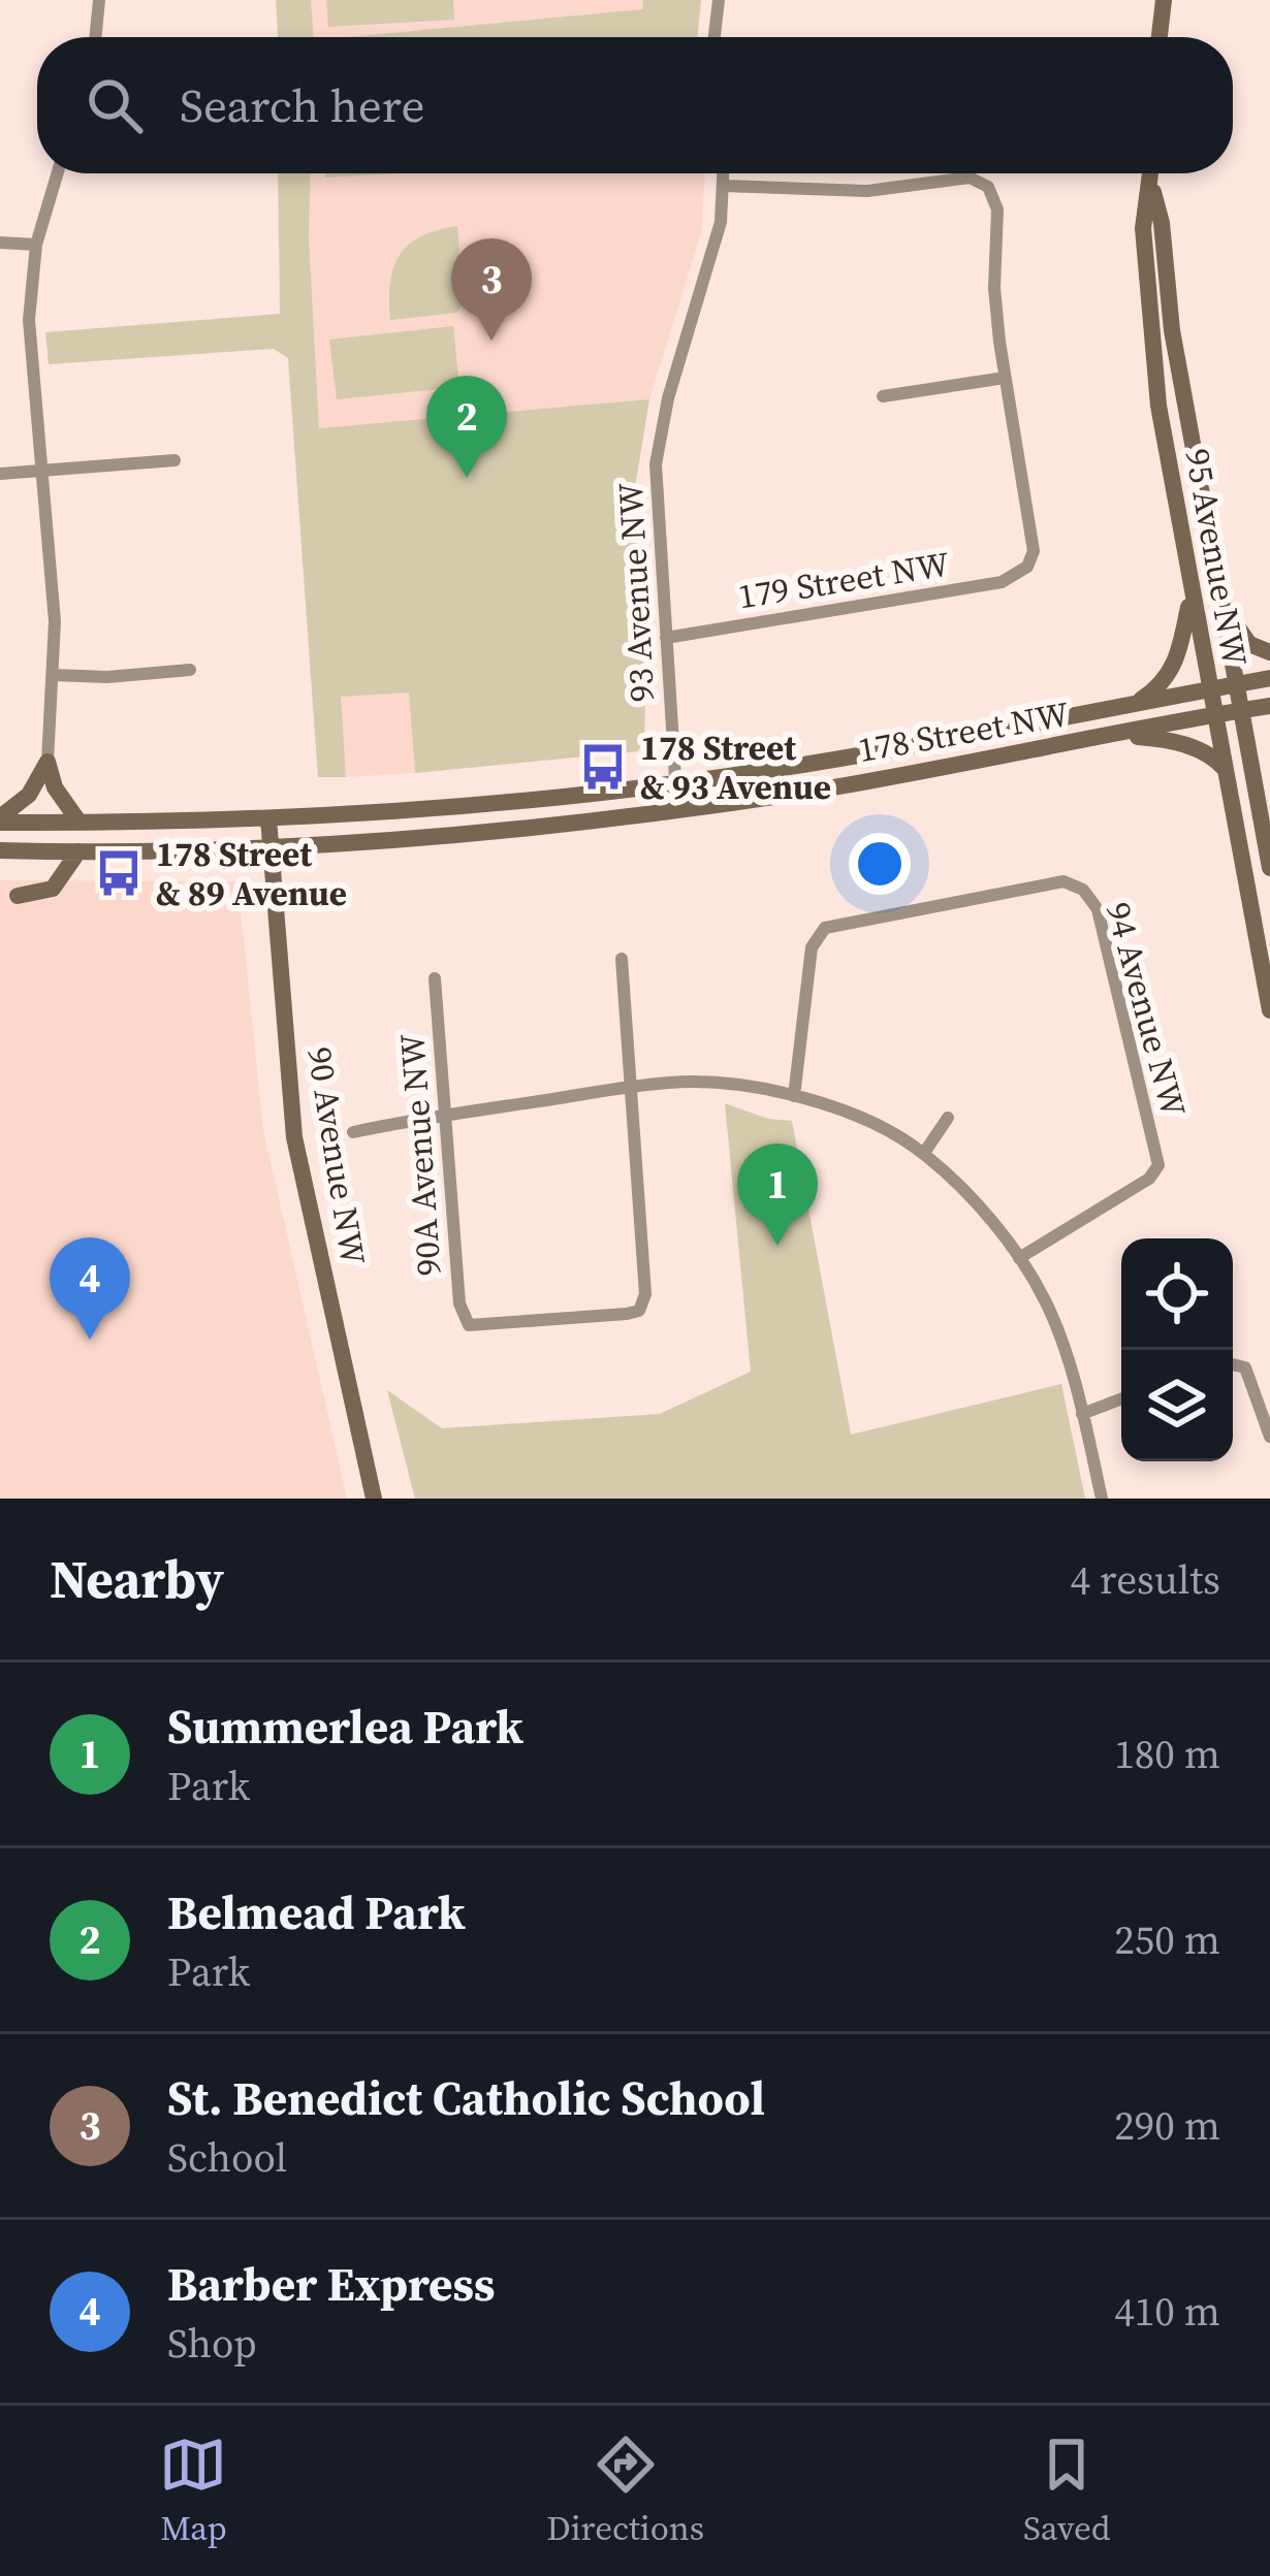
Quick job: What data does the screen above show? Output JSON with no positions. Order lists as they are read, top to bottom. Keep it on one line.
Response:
{"streets":{"main road":["95 Avenue NW","178 Street NW","90 Avenue NW"],"street":["179 Street NW","93 Avenue NW","94 Avenue NW","90A Avenue NW"]},"crossings":[["95 Avenue NW","178 Street NW"],["179 Street NW","93 Avenue NW"],["93 Avenue NW","178 Street NW"],["178 Street NW","90 Avenue NW"]],"places":{"bus stop":["178 Street & 93 Avenue","178 Street & 89 Avenue"]},"page":{"search":"Search here","pins":["3","2","1","4"],"heading":["Nearby","4 results"],"list":[{"mark":"1","name":"Summerlea Park","note":"Park","value":"180 m"},{"mark":"2","name":"Belmead Park","note":"Park","value":"250 m"},{"mark":"3","name":"St. Benedict Catholic School","note":"School","value":"290 m"},{"mark":"4","name":"Barber Express","note":"Shop","value":"410 m"}],"nav":["Map","Directions","Saved"]}}
